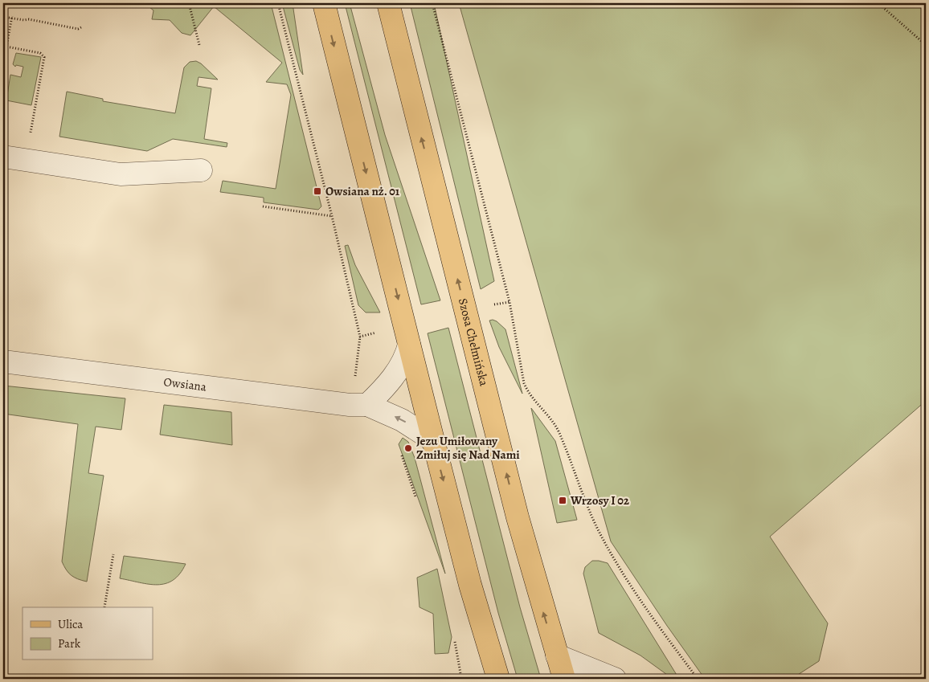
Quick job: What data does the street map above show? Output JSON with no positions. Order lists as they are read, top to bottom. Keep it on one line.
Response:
{"streets":{"main road":["Szosa Chełmińska"],"street":["Owsiana"]},"places":{"transit":["Owsiana nż. 01","Wrzosy I 02"],"other":["Jezu Umiłowany Zmiłuj się Nad Nami"]},"legend":["Ulica","Park"]}
